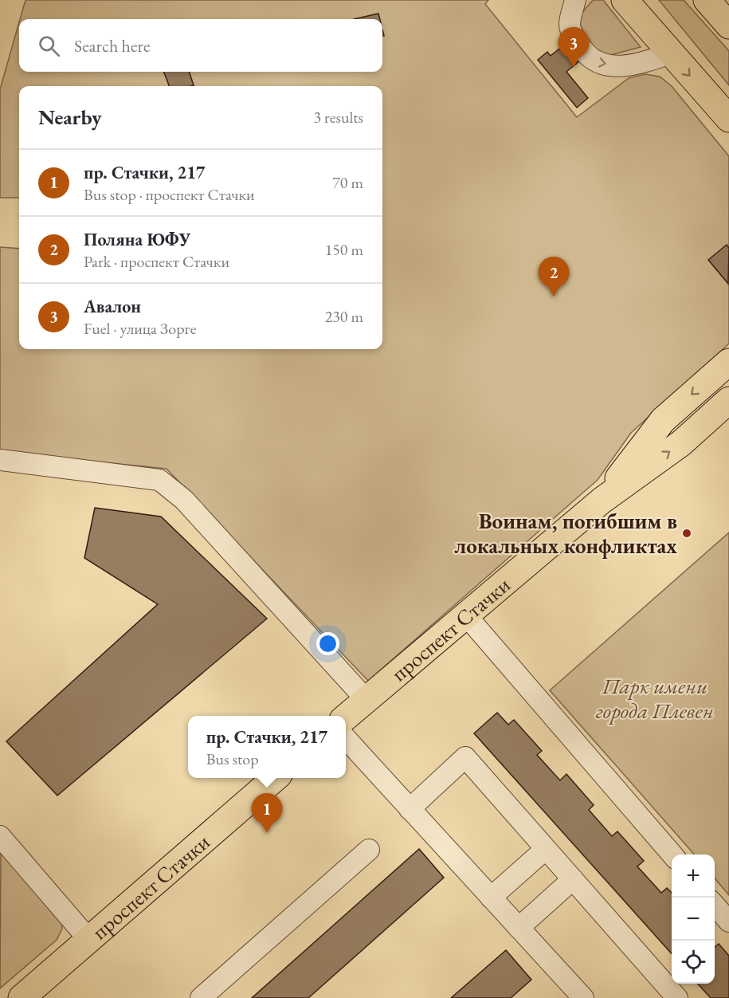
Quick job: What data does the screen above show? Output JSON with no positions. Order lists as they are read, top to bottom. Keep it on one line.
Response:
{"streets":{"main road":["проспект Стачки"]},"parks":["Парк имени города Плевен"],"places":["Воинам, погибшим в локальных конфликтах"],"page":{"search":"Search here","pins":["3","2","1"],"heading":["Nearby","3 results"],"list":[{"mark":"1","name":"пр. Стачки, 217","note":"Bus stop · проспект Стачки","value":"70 m"},{"mark":"2","name":"Поляна ЮФУ","note":"Park · проспект Стачки","value":"150 m"},{"mark":"3","name":"Авалон","note":"Fuel · улица Зорге","value":"230 m"}],"popup":["пр. Стачки, 217","Bus stop"],"map_buttons":["+","−"]}}
